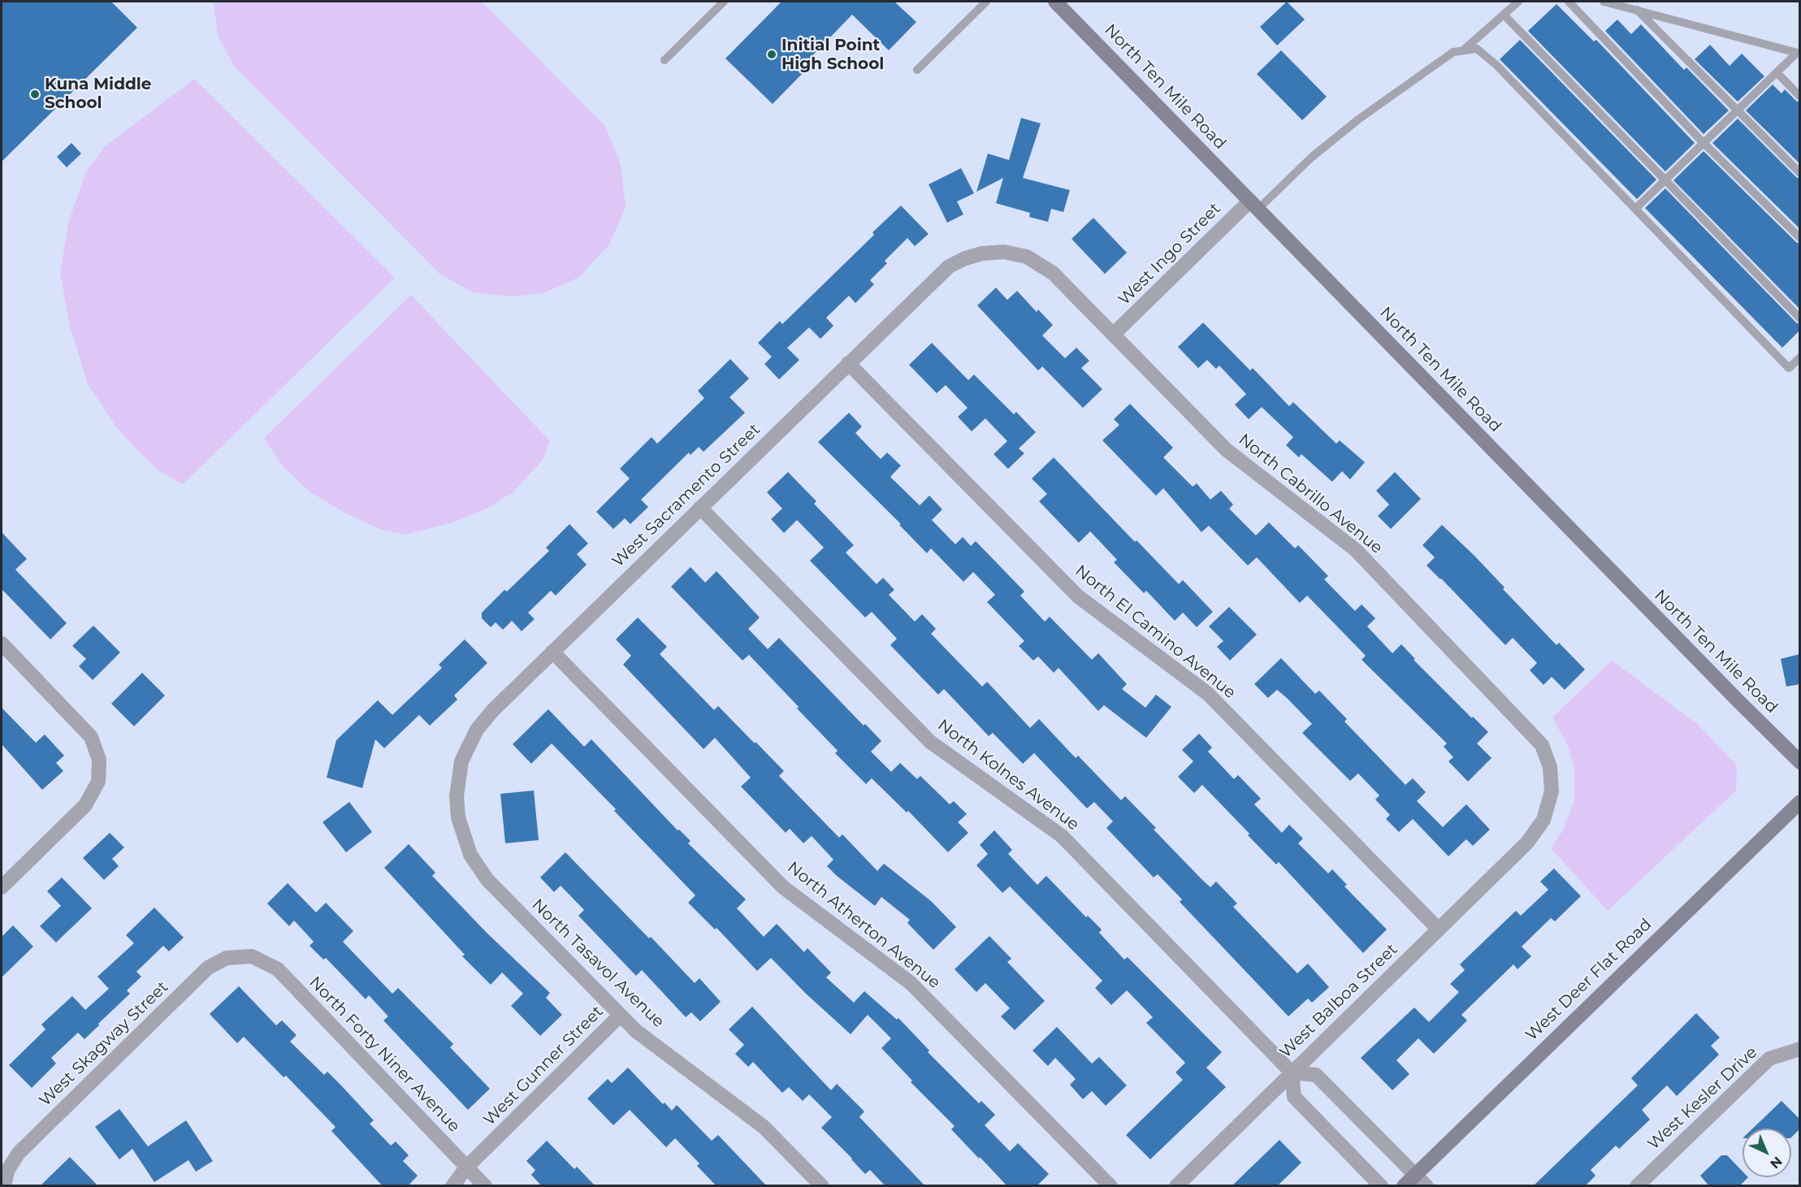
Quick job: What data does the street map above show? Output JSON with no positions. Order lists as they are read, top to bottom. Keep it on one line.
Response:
{"streets":{"main road":["North Ten Mile Road","West Deer Flat Road"],"street":["West Ingo Street","North Cabrillo Avenue","West Sacramento Street","North El Camino Avenue","North Kolnes Avenue","North Atherton Avenue","North Tasavol Avenue","West Balboa Street","West Skagway Street","North Forty Niner Avenue","West Gunner Street","West Kesler Drive"]},"crossings":[["North Ten Mile Road","West Ingo Street"],["West Ingo Street","North Cabrillo Avenue"],["North Cabrillo Avenue","West Sacramento Street"],["North Cabrillo Avenue","West Balboa Street"],["West Sacramento Street","North El Camino Avenue"],["West Sacramento Street","North Kolnes Avenue"],["West Sacramento Street","North Atherton Avenue"],["West Sacramento Street","North Tasavol Avenue"],["North El Camino Avenue","West Balboa Street"],["North Kolnes Avenue","West Balboa Street"],["North Tasavol Avenue","West Gunner Street"],["West Skagway Street","North Forty Niner Avenue"],["North Forty Niner Avenue","West Gunner Street"]],"places":["Initial Point High School","Kuna Middle School"],"north":"bottom right"}
